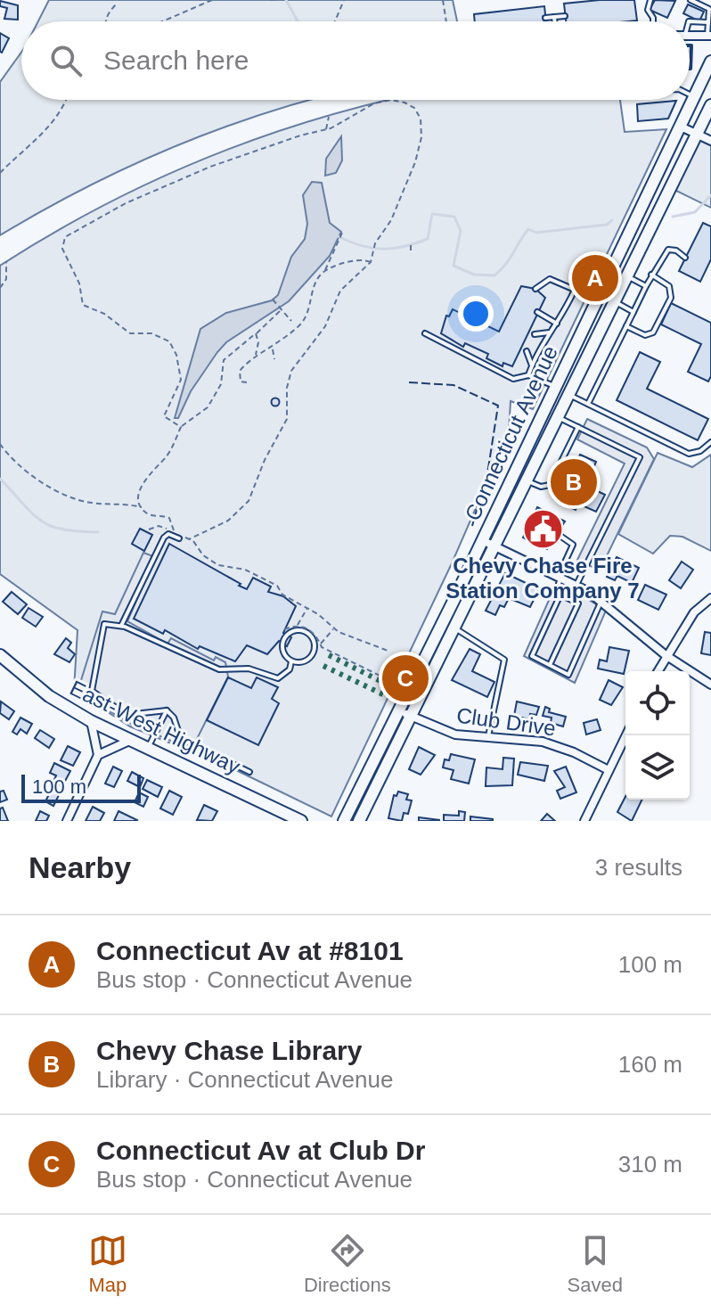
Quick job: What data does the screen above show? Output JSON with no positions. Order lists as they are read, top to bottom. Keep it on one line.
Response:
{"streets":{"main road":["Connecticut Avenue","East-West Highway"],"street":["Club Drive"]},"crossings":[["Connecticut Avenue","Club Drive"]],"places":{"public building":["Chevy Chase Fire Station Company 7"]},"scale_bar":"100 m","page":{"search":"Search here","pins":["A","B","C"],"scale":"100 m","heading":["Nearby","3 results"],"list":[{"mark":"A","name":"Connecticut Av at #8101","note":"Bus stop · Connecticut Avenue","value":"100 m"},{"mark":"B","name":"Chevy Chase Library","note":"Library · Connecticut Avenue","value":"160 m"},{"mark":"C","name":"Connecticut Av at Club Dr","note":"Bus stop · Connecticut Avenue","value":"310 m"}],"nav":["Map","Directions","Saved"]}}
